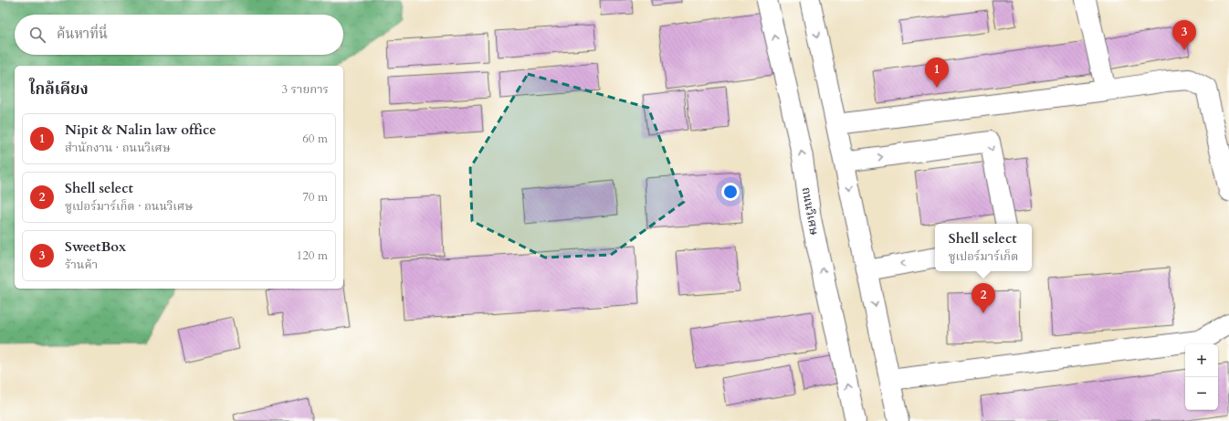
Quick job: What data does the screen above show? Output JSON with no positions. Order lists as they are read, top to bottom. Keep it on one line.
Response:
{"streets":{"main road":["ถนนวิเศษ"]},"page":{"search":"ค้นหาที่นี่","pins":["3","1","2"],"heading":["ใกล้เคียง","3 รายการ"],"list":[{"mark":"1","name":"Nipit & Nalin law office","note":"สำนักงาน · ถนนวิเศษ","value":"60 m"},{"mark":"2","name":"Shell select","note":"ซูเปอร์มาร์เก็ต · ถนนวิเศษ","value":"70 m"},{"mark":"3","name":"SweetBox","note":"ร้านค้า","value":"120 m"}],"popup":["Shell select","ซูเปอร์มาร์เก็ต"],"map_buttons":["+","−"]}}
